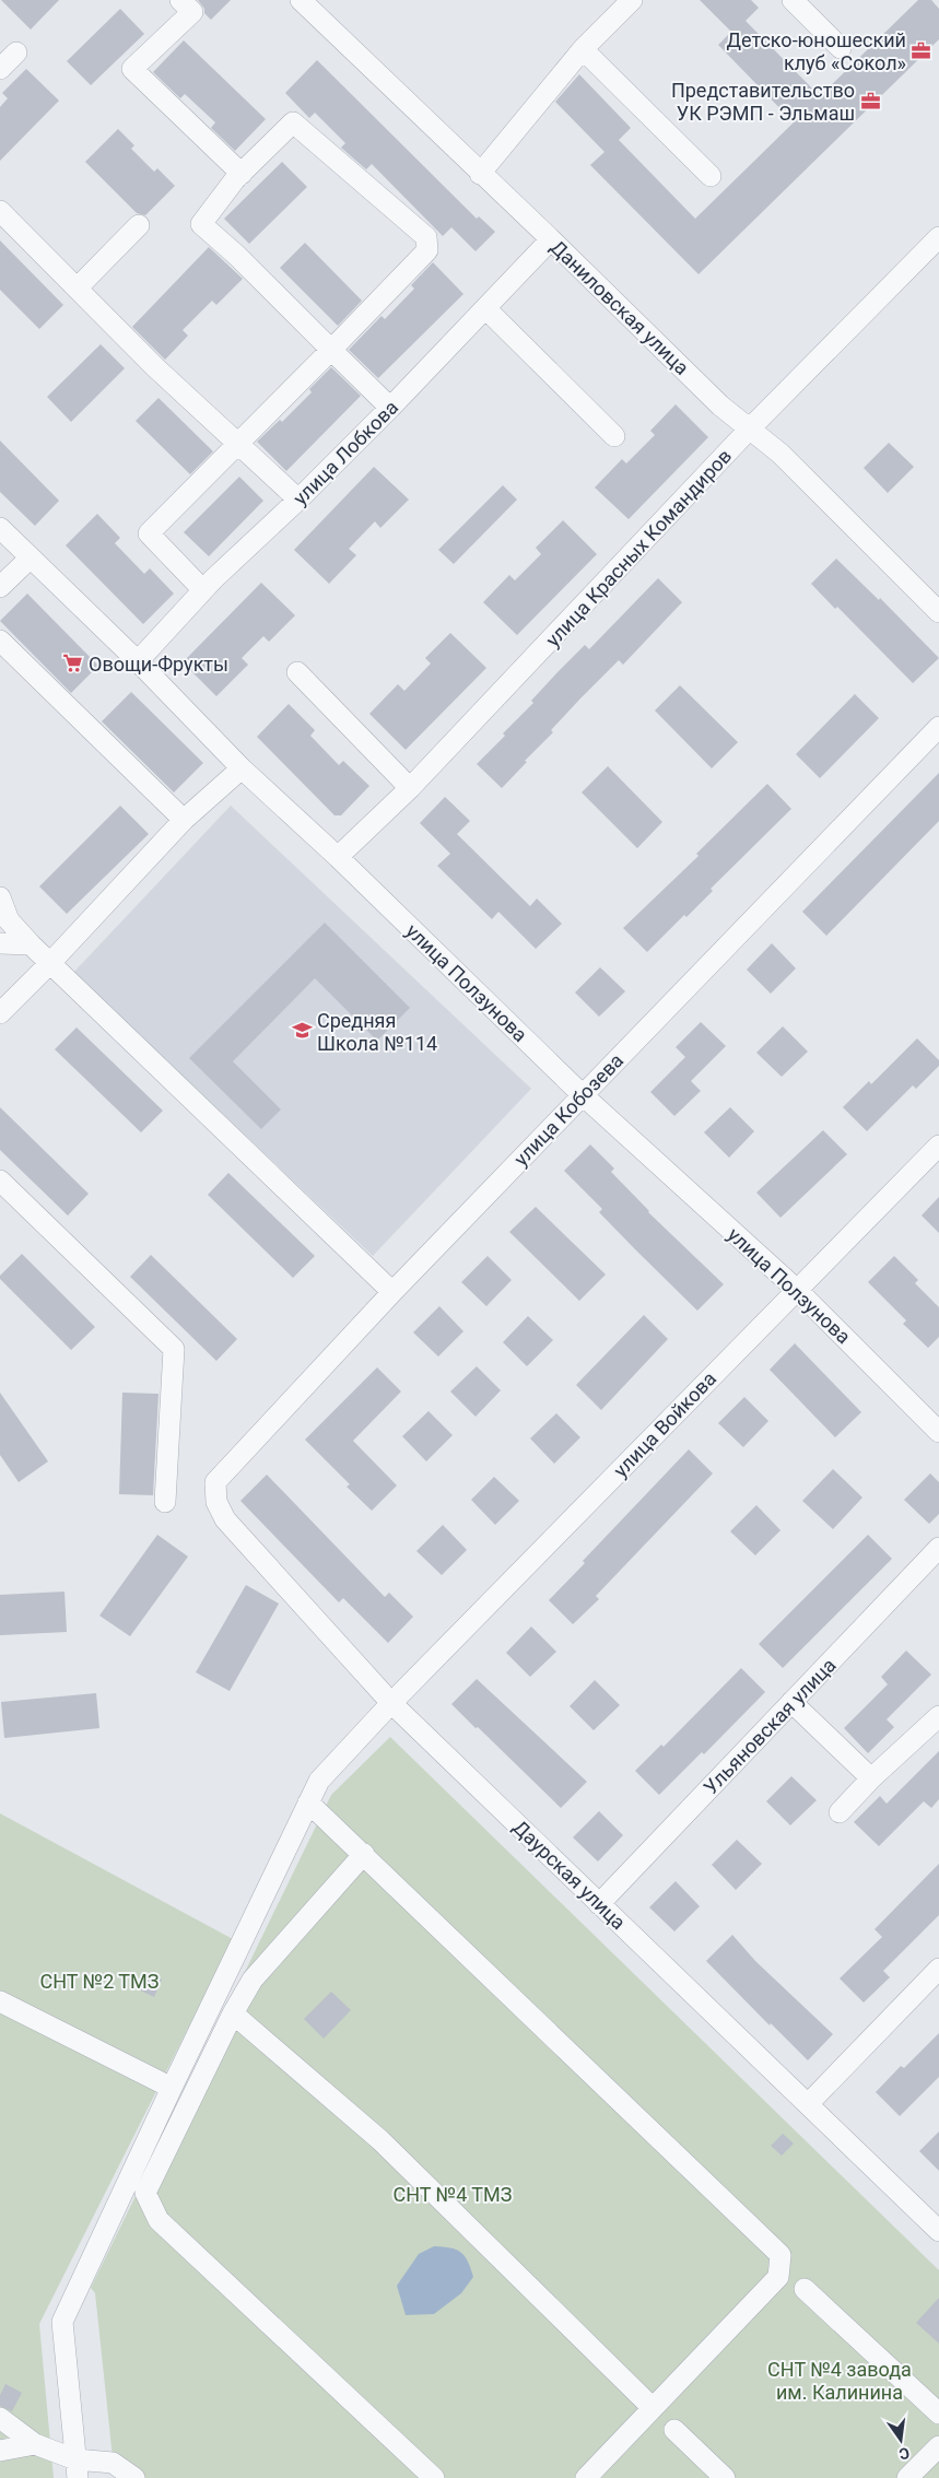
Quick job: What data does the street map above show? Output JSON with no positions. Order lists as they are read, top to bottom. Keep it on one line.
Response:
{"streets":{"street":["Даниловская улица","улица Лобкова","улица Красных Командиров","улица Ползунова","улица Кобозева","улица Войкова","Ульяновская улица","Даурская улица"]},"crossings":[["Даниловская улица","улица Лобкова"],["Даниловская улица","улица Красных Командиров"],["улица Лобкова","улица Ползунова"],["улица Красных Командиров","улица Ползунова"],["улица Ползунова","улица Кобозева"],["улица Ползунова","улица Войкова"],["улица Кобозева","Даурская улица"],["улица Войкова","Даурская улица"],["Ульяновская улица","Даурская улица"]],"parks":["СНТ №2 ТМЗ","СНТ №4 ТМЗ","СНТ №4 завода им. Калинина"],"places":{"office":["Детско-юношеский клуб «Сокол»","Представительство УК РЭМП - Эльмаш"],"supermarket":["Овощи-Фрукты"],"school or university":["Средняя Школа №114"]},"north":"bottom"}
